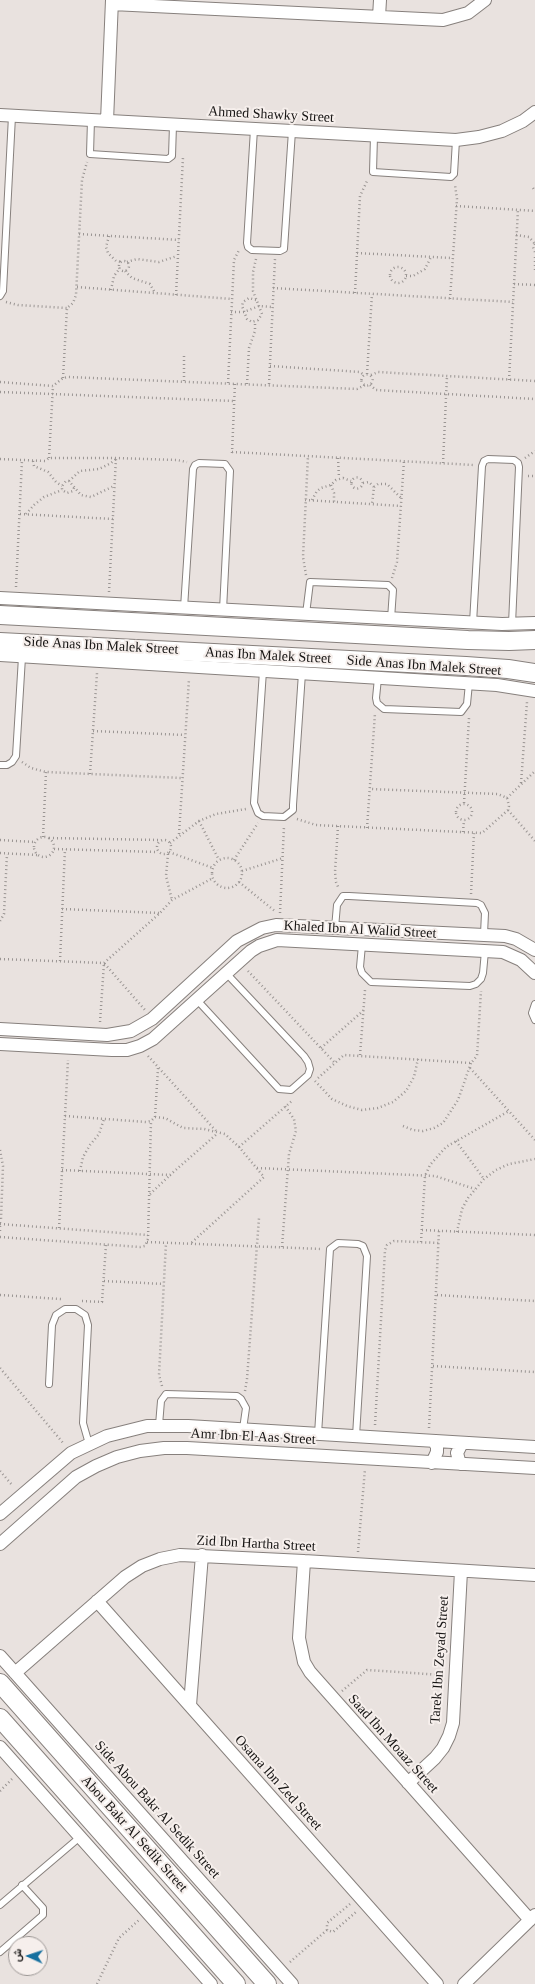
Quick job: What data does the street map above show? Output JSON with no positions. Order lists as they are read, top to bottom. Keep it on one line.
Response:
{"streets":{"street":["Ahmed Shawky Street","Side Anas Ibn Malek Street","Anas Ibn Malek Street","Khaled Ibn Al Walid Street","Amr Ibn El Aas Street","Zid Ibn Hartha Street","Tarek Ibn Zeyad Street","Saad Ibn Moaaz Street","Osama Ibn Zed Street","Side Abou Bakr Al Sedik Street","Abou Bakr Al Sedik Street"]},"crossings":[["Side Anas Ibn Malek Street","Anas Ibn Malek Street"],["Zid Ibn Hartha Street","Tarek Ibn Zeyad Street"],["Zid Ibn Hartha Street","Saad Ibn Moaaz Street"],["Zid Ibn Hartha Street","Osama Ibn Zed Street"],["Zid Ibn Hartha Street","Side Abou Bakr Al Sedik Street"],["Tarek Ibn Zeyad Street","Saad Ibn Moaaz Street"]],"north":"left"}
